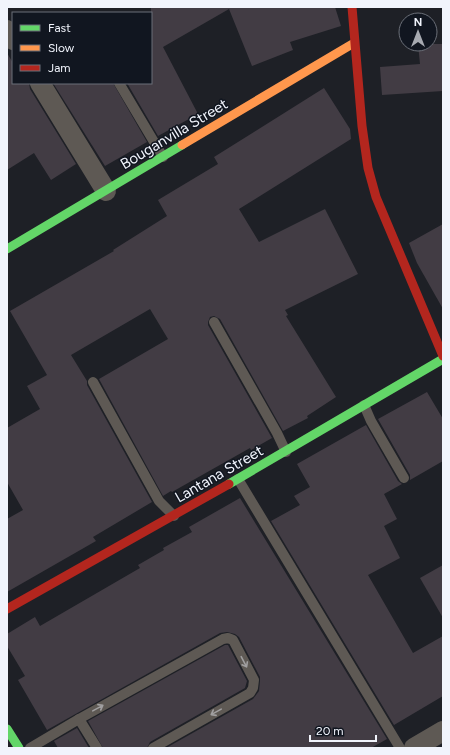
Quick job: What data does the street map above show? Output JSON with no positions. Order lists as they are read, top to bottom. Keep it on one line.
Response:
{"streets":{"street":["Bouganvilla Street","Lantana Street"]},"legend":["Fast","Slow","Jam"],"scale_bar":"20 m","north":"top"}
